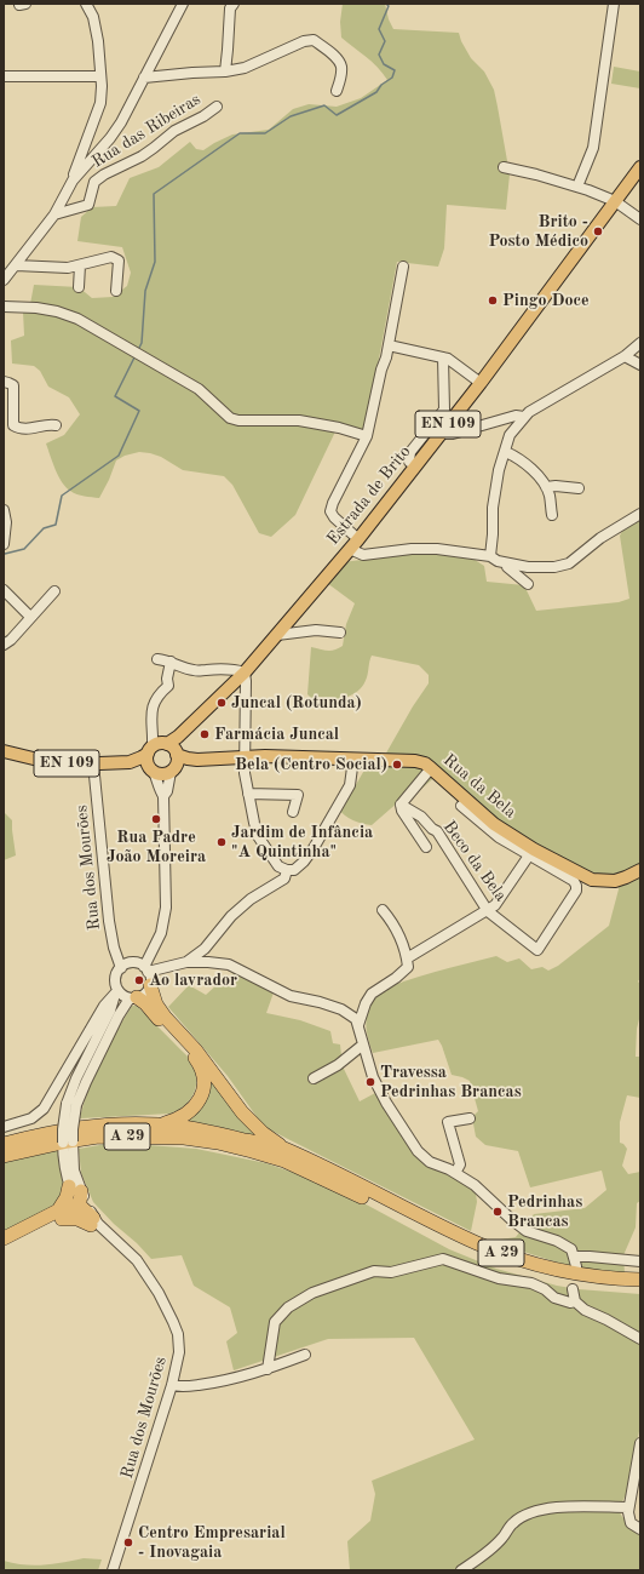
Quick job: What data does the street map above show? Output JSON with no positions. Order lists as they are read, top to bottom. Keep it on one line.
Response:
{"streets":{"highway":["A 29"],"main road":["EN 109","Estrada de Brito","Rua da Bela"],"street":["Rua das Ribeiras","Beco da Bela","Rua dos Mourões"]},"crossings":[["EN 109","Estrada de Brito"],["EN 109","Rua da Bela"],["EN 109","Rua dos Mourões"],["Estrada de Brito","Rua da Bela"],["Rua da Bela","Beco da Bela"]],"places":["Brito - Posto Médico","Pingo Doce","Juncal (Rotunda)","Farmácia Juncal","Bela (Centro Social)","Rua Padre João Moreira","Jardim de Infância \"A Quintinha\"","Ao lavrador","Travessa Pedrinhas Brancas","Pedrinhas Brancas","Centro Empresarial - Inovagaia"]}
